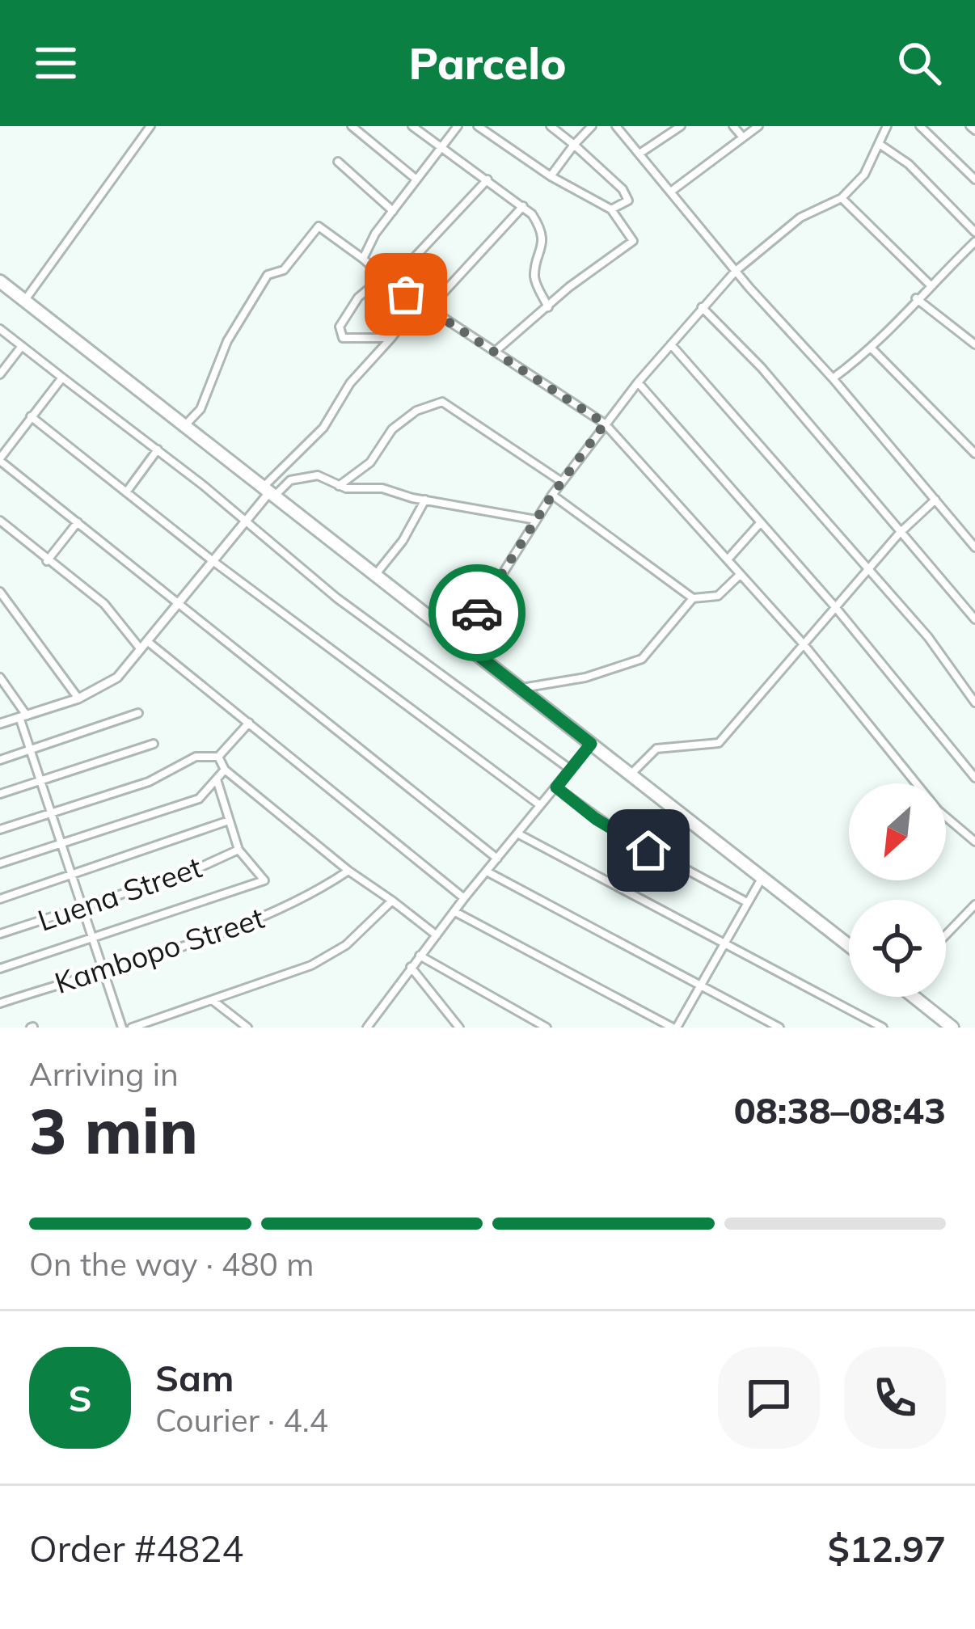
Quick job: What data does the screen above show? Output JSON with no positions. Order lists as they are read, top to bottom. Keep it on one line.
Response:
{"streets":{"street":["Luena Street","Kambopo Street"]},"north":"bottom left","page":{"header":"Parcelo","heading":["3 min","Arriving in","08:38–08:43"],"panel":["Sam","Courier · 4.4","Order #4824","$12.97"],"bar":"On the way · 480 m","round":"S"}}
